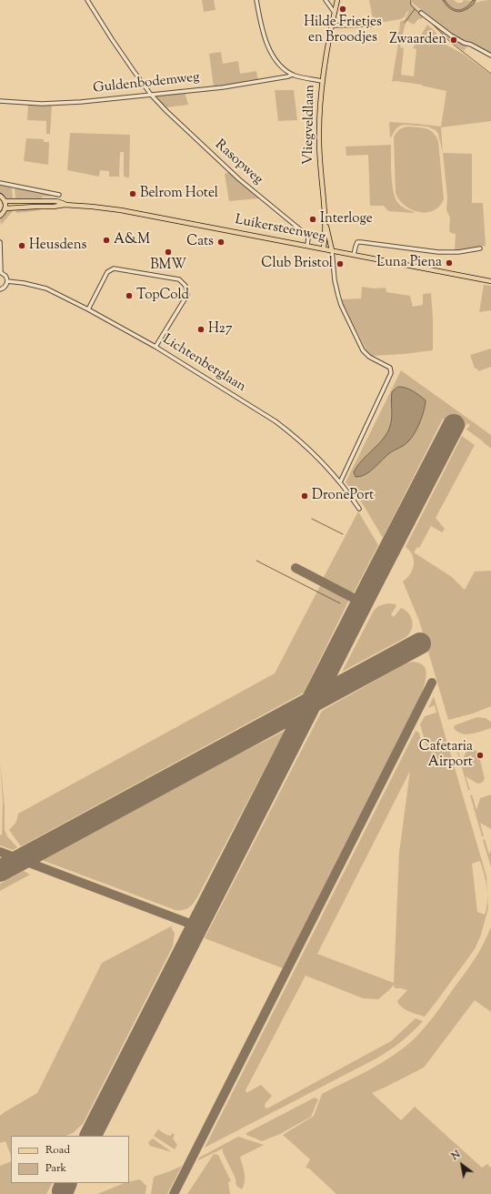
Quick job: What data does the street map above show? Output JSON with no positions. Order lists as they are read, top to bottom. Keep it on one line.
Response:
{"streets":{"main road":["Vliegveldlaan","Luikersteenweg"],"street":["Guldenbodemweg","Rasopweg","Lichtenberglaan"]},"crossings":[["Guldenbodemweg","Rasopweg"],["Vliegveldlaan","Luikersteenweg"],["Rasopweg","Luikersteenweg"]],"places":["Hilde Frietjes en Broodjes","Zwaarden","Belrom Hotel","Interloge","A&M","Cats","Heusdens","BMW","Luna Piena","Club Bristol","TopCold","H27","DronePort","Cafetaria Airport"],"legend":["Road","Park"],"north":"top left"}
